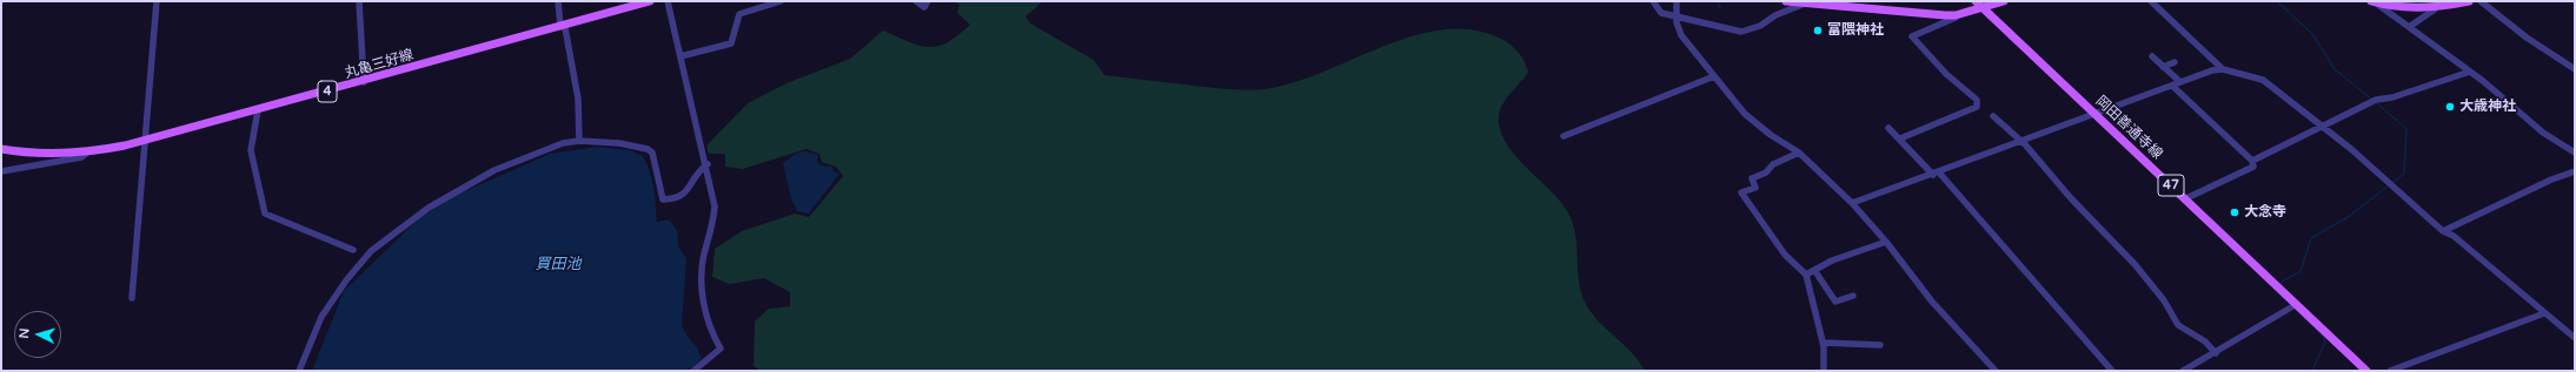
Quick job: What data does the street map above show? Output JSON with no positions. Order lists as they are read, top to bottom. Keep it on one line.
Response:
{"streets":{"main road":["丸亀三好線","4","岡田善通寺線","47"]},"water":["買田池"],"places":["富隈神社","大歳神社","大念寺"],"north":"left"}
